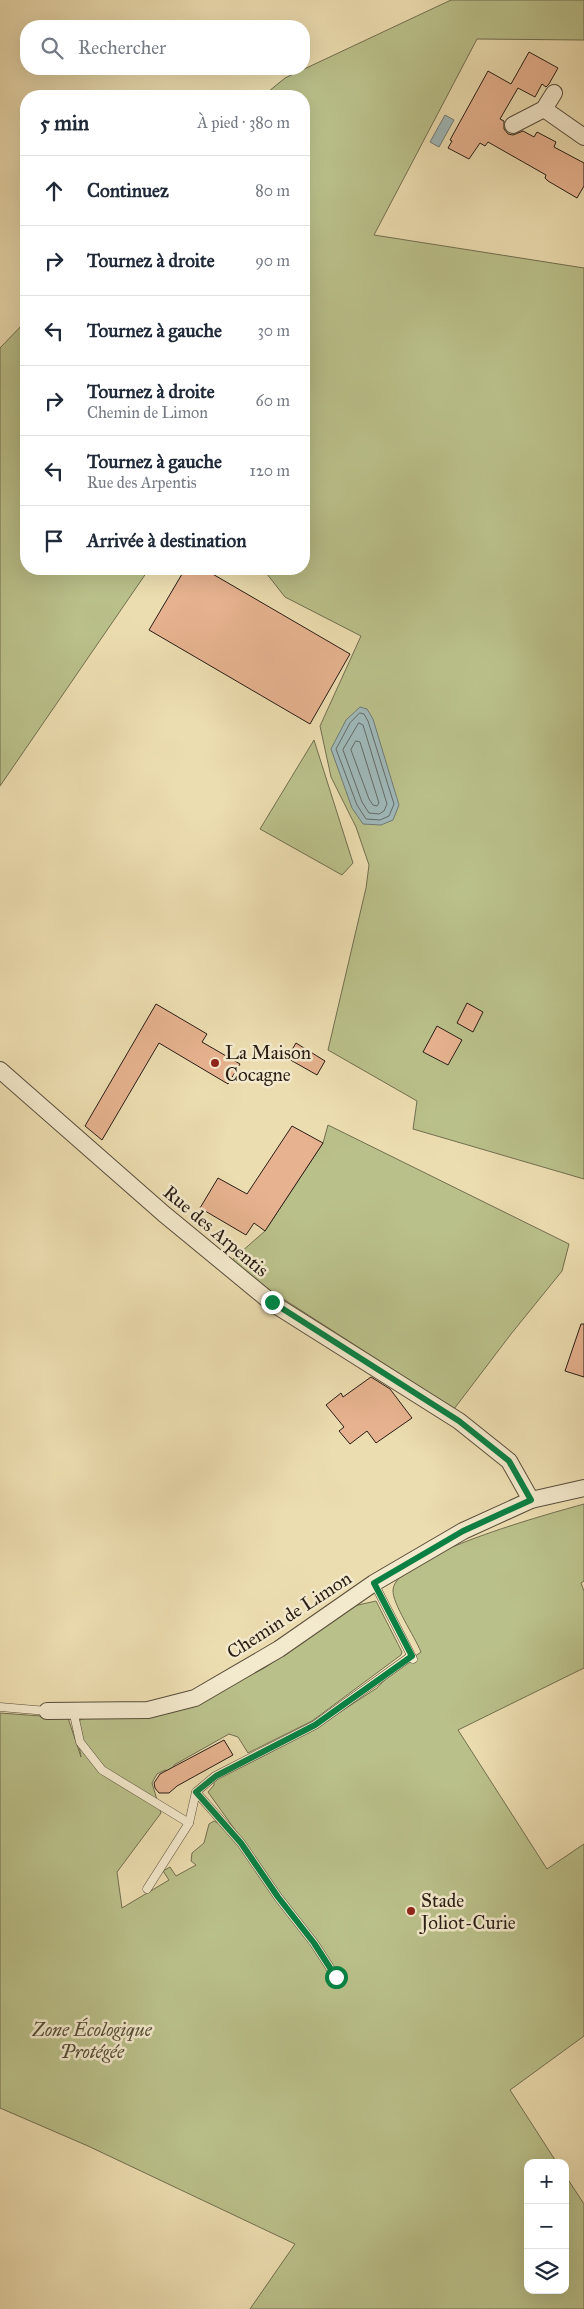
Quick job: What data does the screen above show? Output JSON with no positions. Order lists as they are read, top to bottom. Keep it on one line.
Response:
{"streets":{"street":["Rue des Arpentis","Chemin de Limon"]},"crossings":[["Rue des Arpentis","Chemin de Limon"]],"parks":["Zone Écologique Protégée"],"places":["La Maison Cocagne","Stade Joliot-Curie"],"page":{"search":"Rechercher","heading":["5 min","À pied · 380 m"],"list":[["Continuez","80 m"],["Tournez à droite","90 m"],["Tournez à gauche","30 m"],["Tournez à droite","Chemin de Limon","60 m"],["Tournez à gauche","Rue des Arpentis","120 m"],"Arrivée à destination"],"map_buttons":["+","−"]}}
